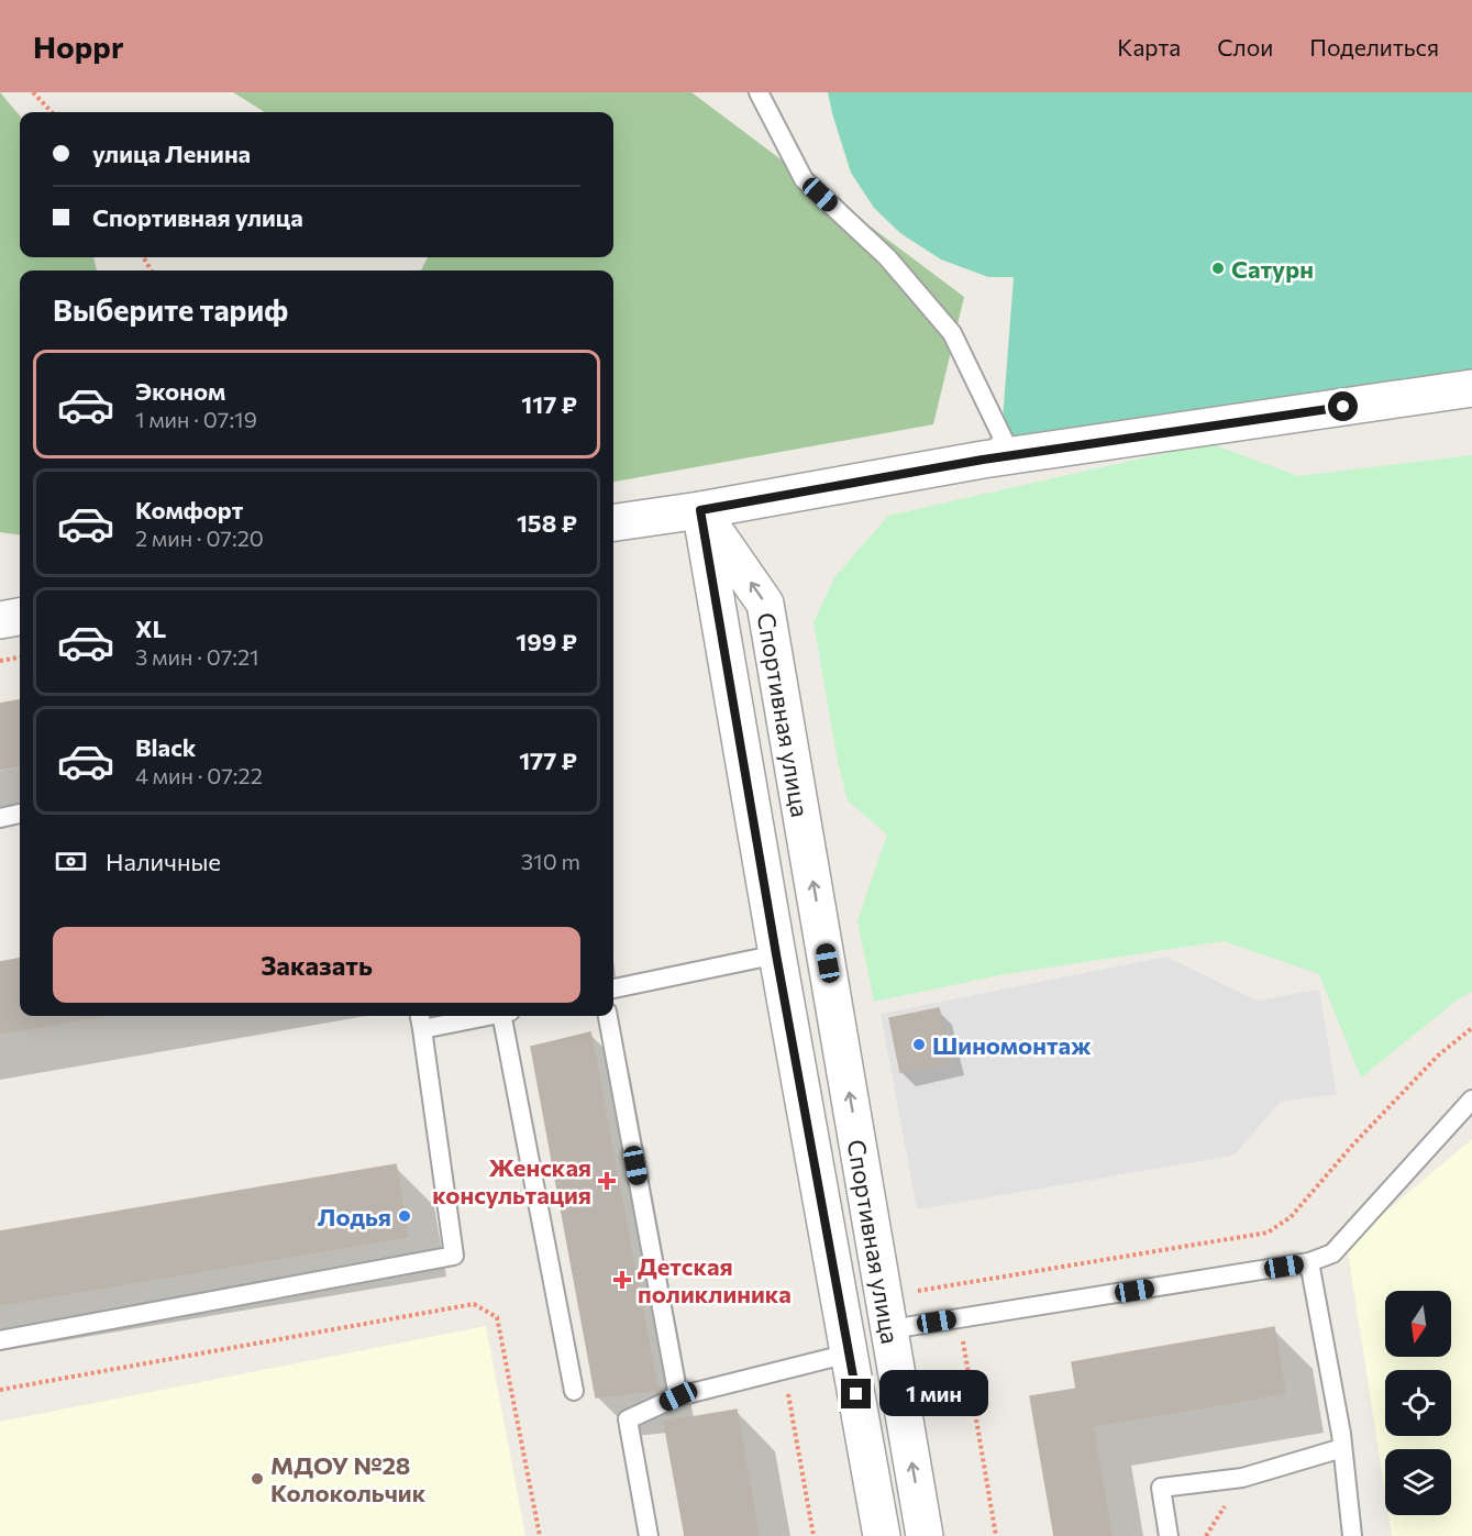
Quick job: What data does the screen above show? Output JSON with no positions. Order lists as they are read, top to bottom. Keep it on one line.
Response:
{"streets":{"street":["Спортивная улица"]},"places":{"other":["Сатурн","Шиномонтаж","Лодья","МДОУ №28 Колокольчик"],"health":["Женская консультация","Детская поликлиника"]},"north":"bottom","page":{"header":"Hoppr","nav":["Карта","Слои","Поделиться"],"banner":["улица Ленина","Спортивная улица"],"heading":"Выберите тариф","list":[{"name":"Эконом","note":"1 мин · 07:19","value":"117 ₽"},{"name":"Комфорт","note":"2 мин · 07:20","value":"158 ₽"},{"name":"XL","note":"3 мин · 07:21","value":"199 ₽"},{"name":"Black","note":"4 мин · 07:22","value":"177 ₽"}],"pay":["Наличные","310 m"],"buttons":"Заказать","bubble":"1 мин"}}
